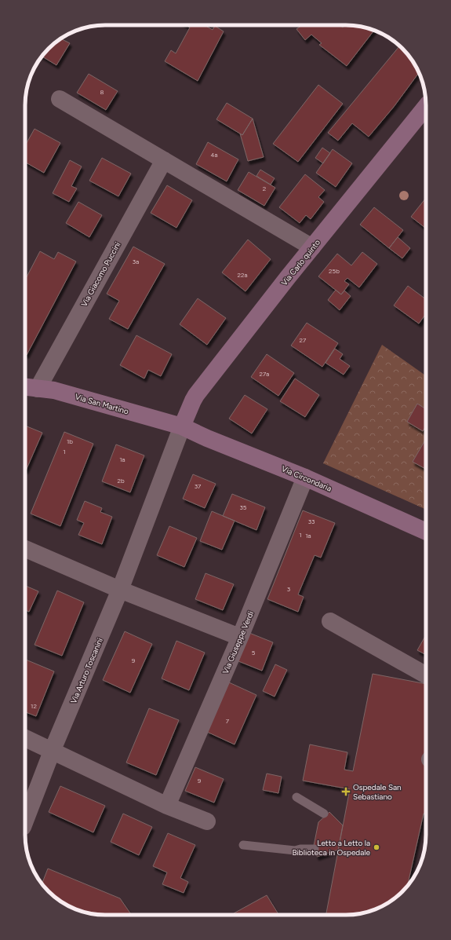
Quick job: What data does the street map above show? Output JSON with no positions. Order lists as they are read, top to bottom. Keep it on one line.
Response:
{"streets":{"street":["Via Carlo quinto","Via Giacomo Puccini","Via San Martino","Via Circondaria","Via Giuseppe Verdi","Via Arturo Toscanini"]},"crossings":[["Via Carlo quinto","Via San Martino"],["Via Carlo quinto","Via Circondaria"],["Via Carlo quinto","Via Arturo Toscanini"],["Via Giacomo Puccini","Via San Martino"],["Via San Martino","Via Circondaria"],["Via San Martino","Via Arturo Toscanini"],["Via Circondaria","Via Giuseppe Verdi"],["Via Circondaria","Via Arturo Toscanini"]],"places":{"health":["Ospedale San Sebastiano"],"other":["Letto a Letto la Biblioteca in Ospedale"]},"house_numbers":["8","4a","2","3a","25b","22a","27","27a","1b","1","1a","2b","37","35","33","1","1a","3","5","9","12","7","9"]}
